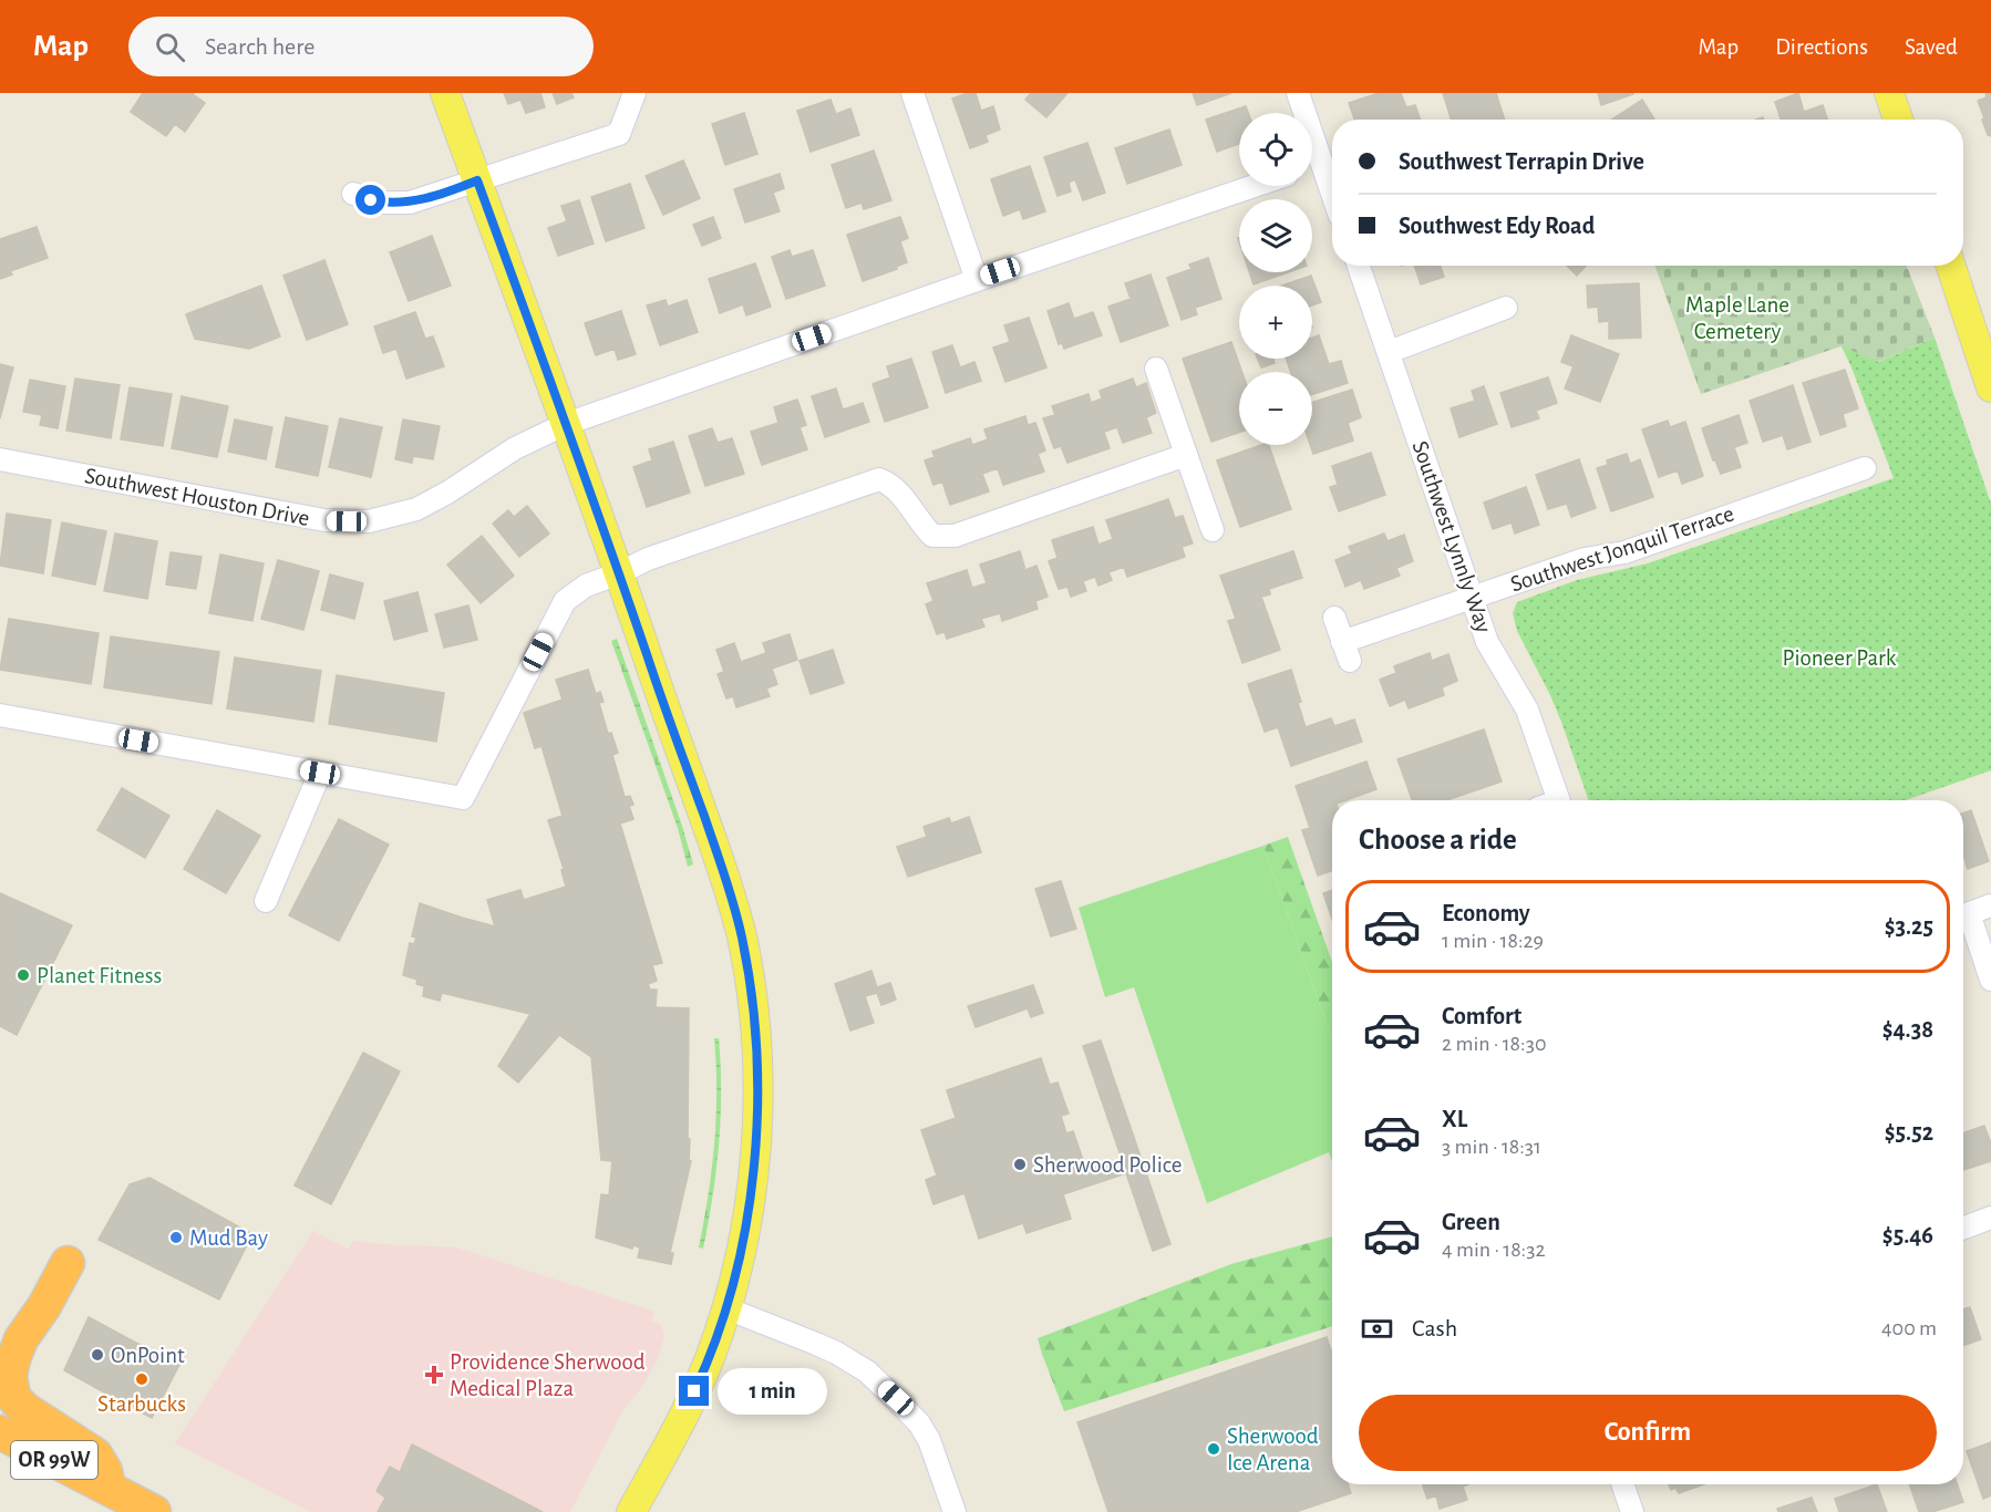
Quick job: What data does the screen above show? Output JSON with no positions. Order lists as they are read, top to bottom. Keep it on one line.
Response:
{"streets":{"highway":["OR 99W"],"street":["Southwest Houston Drive","Southwest Lynnly Way","Southwest Jonquil Terrace"]},"crossings":[["Southwest Lynnly Way","Southwest Jonquil Terrace"]],"parks":["Maple Lane Cemetery","Pioneer Park"],"places":{"other":["Planet Fitness","Sherwood Police","Mud Bay","OnPoint","Starbucks","Sherwood Ice Arena"],"health":["Providence Sherwood Medical Plaza"]},"page":{"header":"Map","search":"Search here","nav":["Map","Directions","Saved"],"map_buttons":["+","−"],"banner":["Southwest Terrapin Drive","Southwest Edy Road"],"heading":"Choose a ride","list":[{"name":"Economy","note":"1 min · 18:29","value":"$3.25"},{"name":"Comfort","note":"2 min · 18:30","value":"$4.38"},{"name":"XL","note":"3 min · 18:31","value":"$5.52"},{"name":"Green","note":"4 min · 18:32","value":"$5.46"}],"pay":["Cash","400 m"],"bubble":"1 min","buttons":"Confirm"}}
